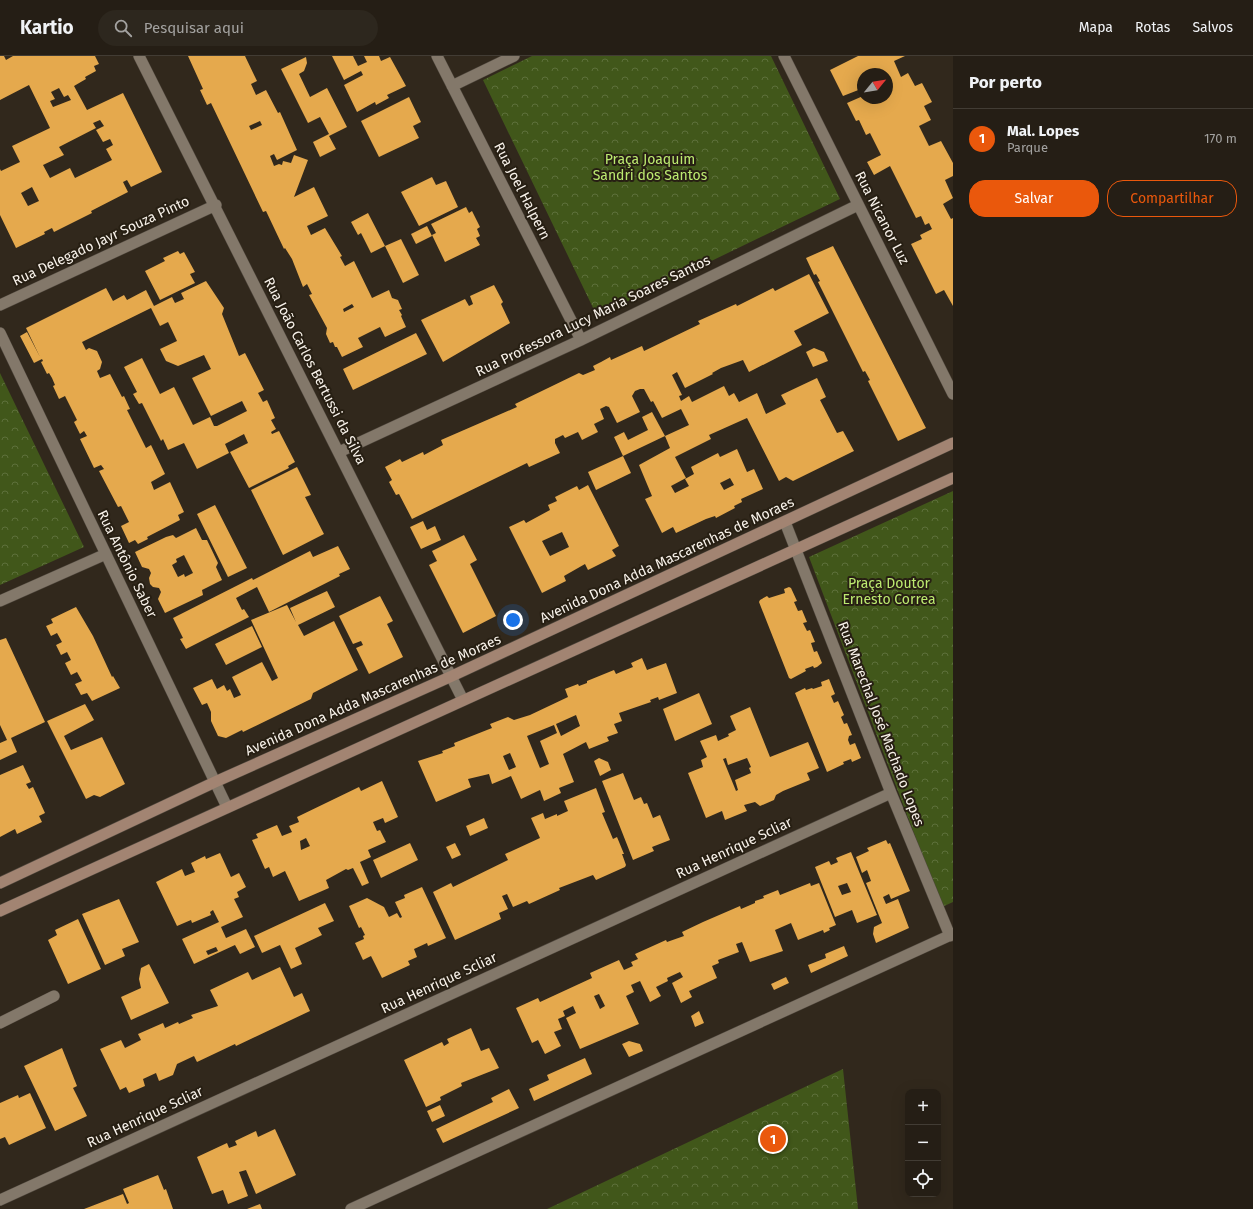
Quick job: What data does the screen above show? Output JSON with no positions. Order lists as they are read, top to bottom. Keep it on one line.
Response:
{"streets":{"main road":["Avenida Dona Adda Mascarenhas de Moraes"],"street":["Rua Joel Halpern","Rua Nicanor Luz","Rua Delegado Jayr Souza Pinto","Rua Professora Lucy Maria Soares Santos","Rua João Carlos Bertussi da Silva","Rua Antônio Saber","Rua Marechal José Machado Lopes","Rua Henrique Scliar"]},"crossings":[["Rua Joel Halpern","Rua Professora Lucy Maria Soares Santos"],["Rua Nicanor Luz","Rua Professora Lucy Maria Soares Santos"],["Rua Delegado Jayr Souza Pinto","Rua João Carlos Bertussi da Silva"],["Rua Professora Lucy Maria Soares Santos","Rua João Carlos Bertussi da Silva"],["Rua João Carlos Bertussi da Silva","Avenida Dona Adda Mascarenhas de Moraes"],["Avenida Dona Adda Mascarenhas de Moraes","Rua Antônio Saber"],["Avenida Dona Adda Mascarenhas de Moraes","Rua Marechal José Machado Lopes"],["Rua Marechal José Machado Lopes","Rua Henrique Scliar"]],"parks":["Praça Joaquim Sandri dos Santos","Praça Doutor Ernesto Correa"],"north":"top right","page":{"header":"Kartio","search":"Pesquisar aqui","nav":["Mapa","Rotas","Salvos"],"heading":"Por perto","list":[{"mark":"1","name":"Mal. Lopes","note":"Parque","value":"170 m"}],"buttons":["Salvar","Compartilhar"],"map_buttons":["+","−"],"pins":"1"}}
